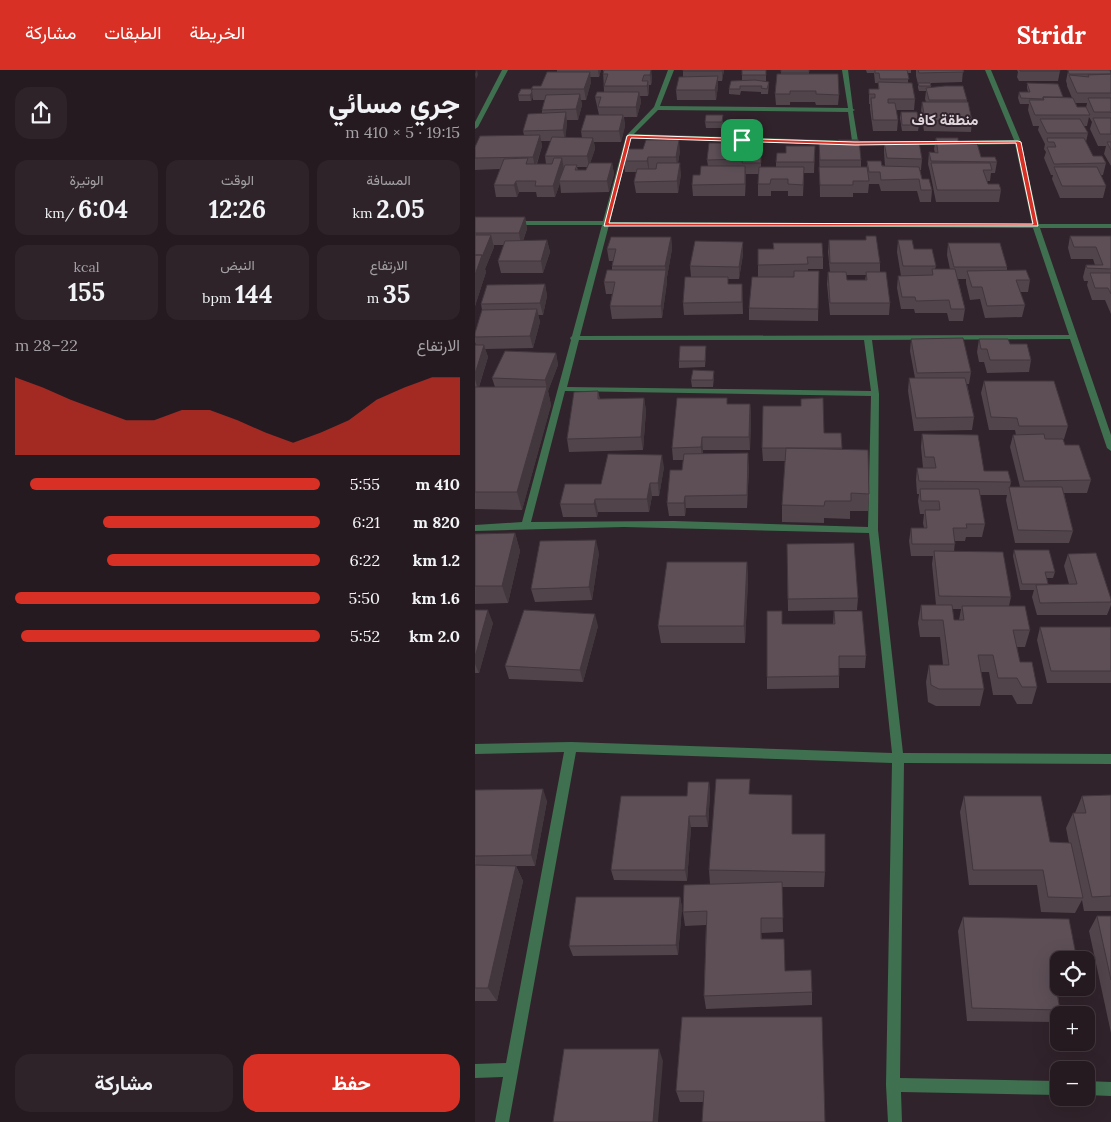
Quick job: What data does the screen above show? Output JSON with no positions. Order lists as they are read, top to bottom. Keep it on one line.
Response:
{"districts":["منطقة كاف"],"page":{"header":"Stridr","nav":["الخريطة","الطبقات","مشاركة"],"heading":["جري مسائي","19:15 · 5 × 410 m"],"stats":[["المسافة","2.05 km"],["الوقت","12:26"],["الوتيرة","6:04 /km"],["الارتفاع","35 m"],["النبض","144 bpm"],["kcal","155"]],"chart":["الارتفاع","22–28 m"],"list":[{"name":"410 m","note":"5:55"},{"name":"820 m","note":"6:21"},{"name":"1.2 km","note":"6:22"},{"name":"1.6 km","note":"5:50"},{"name":"2.0 km","note":"5:52"}],"map_buttons":["+","−"],"buttons":["حفظ","مشاركة"]}}
